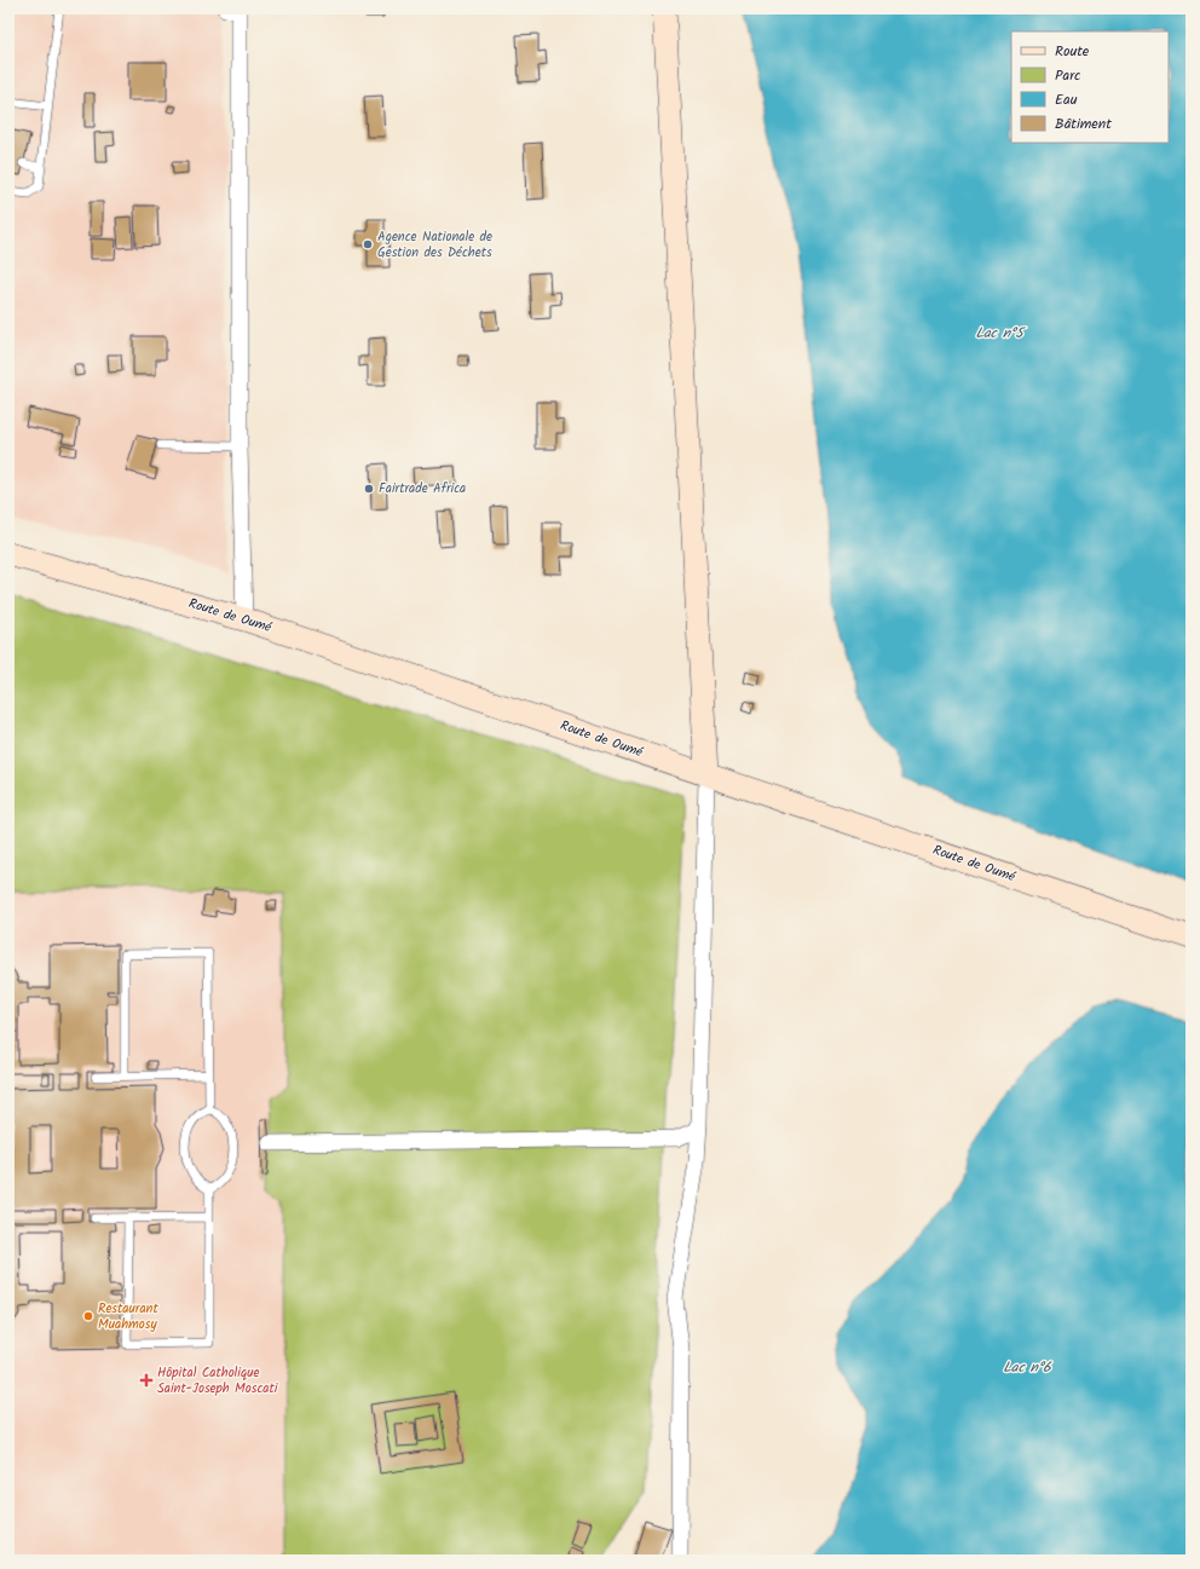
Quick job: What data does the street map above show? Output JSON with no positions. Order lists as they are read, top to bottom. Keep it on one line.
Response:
{"streets":{"main road":["Route de Oumé"]},"water":["Lac n°5","Lac n°6"],"places":{"other":["Agence Nationale de Gestion des Déchets","Fairtrade Africa","Restaurant Muahmosy"],"health":["Hôpital Catholique Saint-Joseph Moscati"]},"legend":["Route","Parc","Eau","Bâtiment"]}
